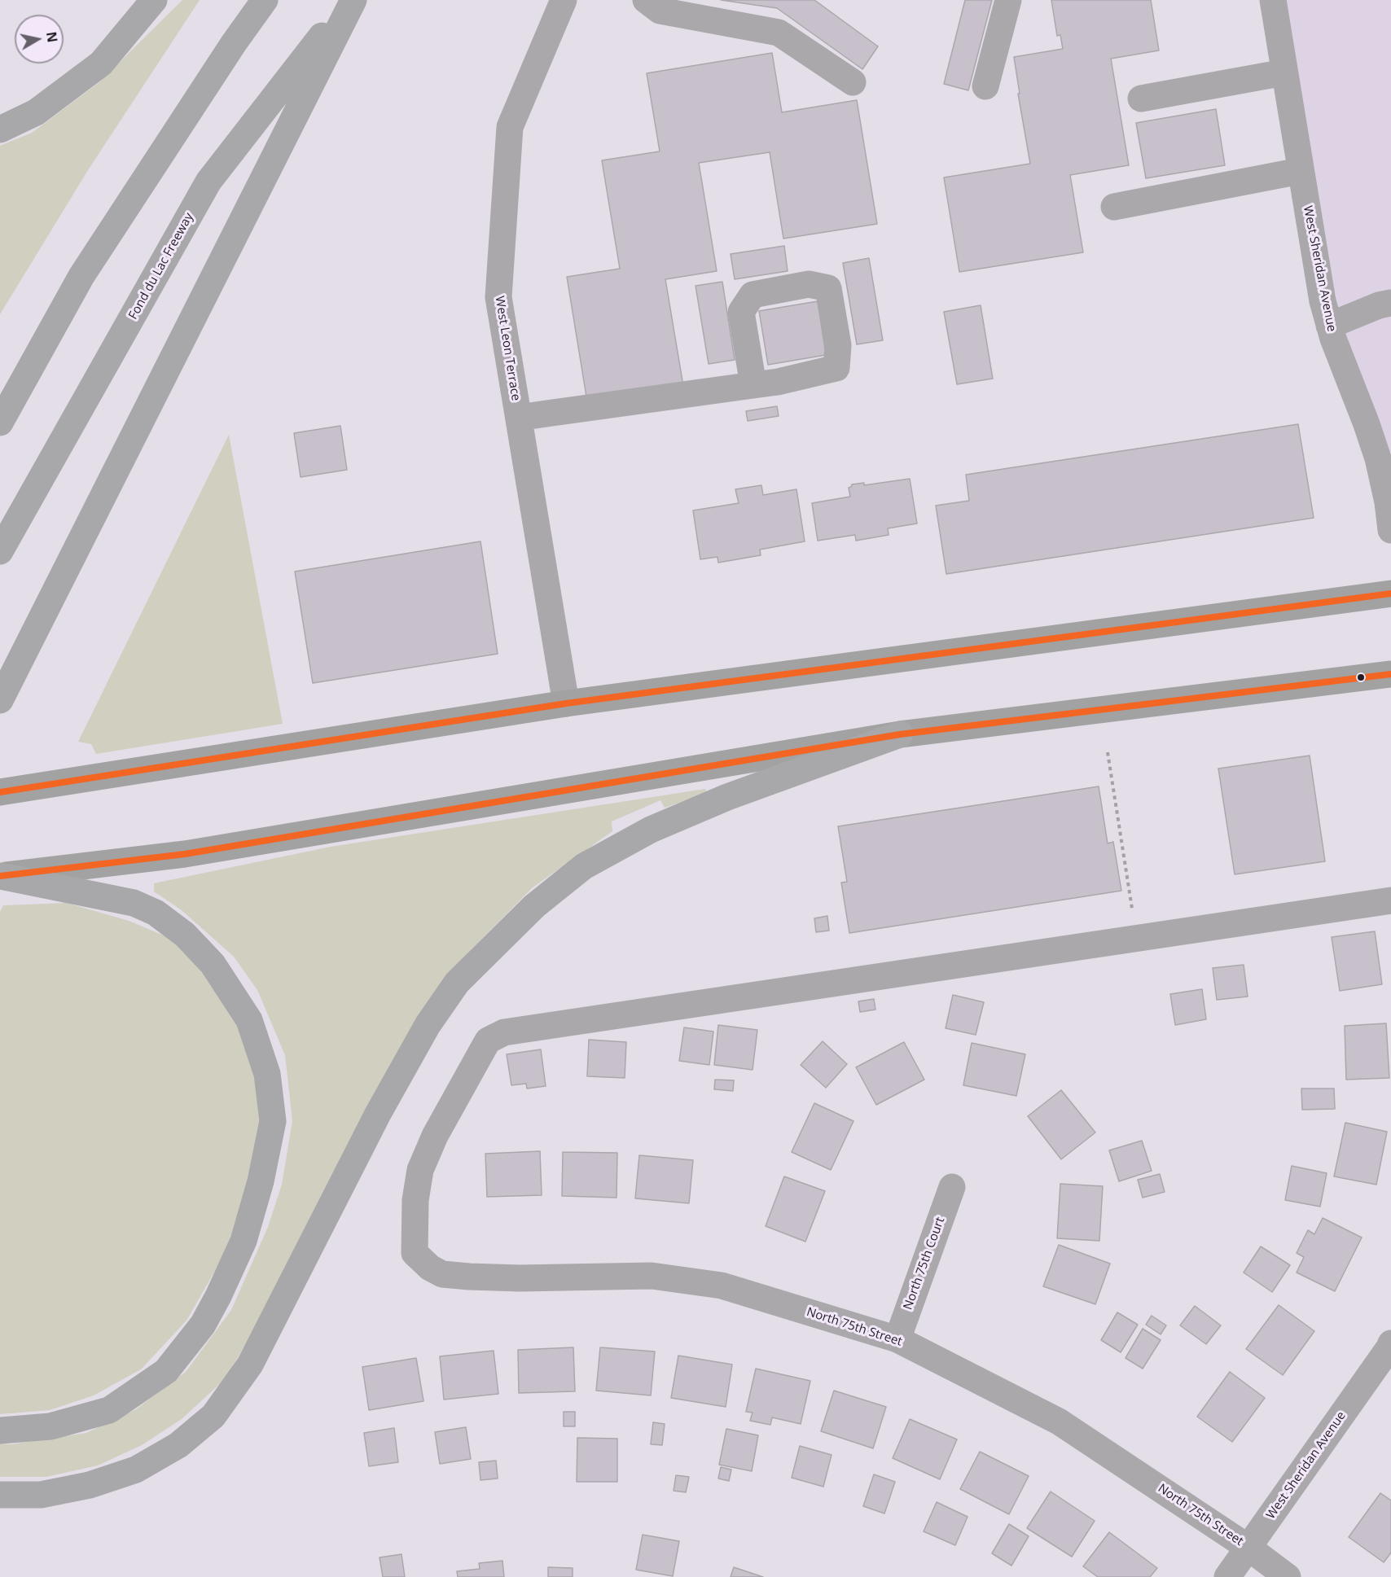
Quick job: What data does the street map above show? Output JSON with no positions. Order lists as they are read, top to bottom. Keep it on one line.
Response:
{"streets":{"highway":["Fond du Lac Freeway"],"street":["West Sheridan Avenue","West Leon Terrace","North 75th Court","North 75th Street"]},"crossings":[["West Sheridan Avenue","North 75th Street"],["North 75th Court","North 75th Street"]],"north":"right"}
